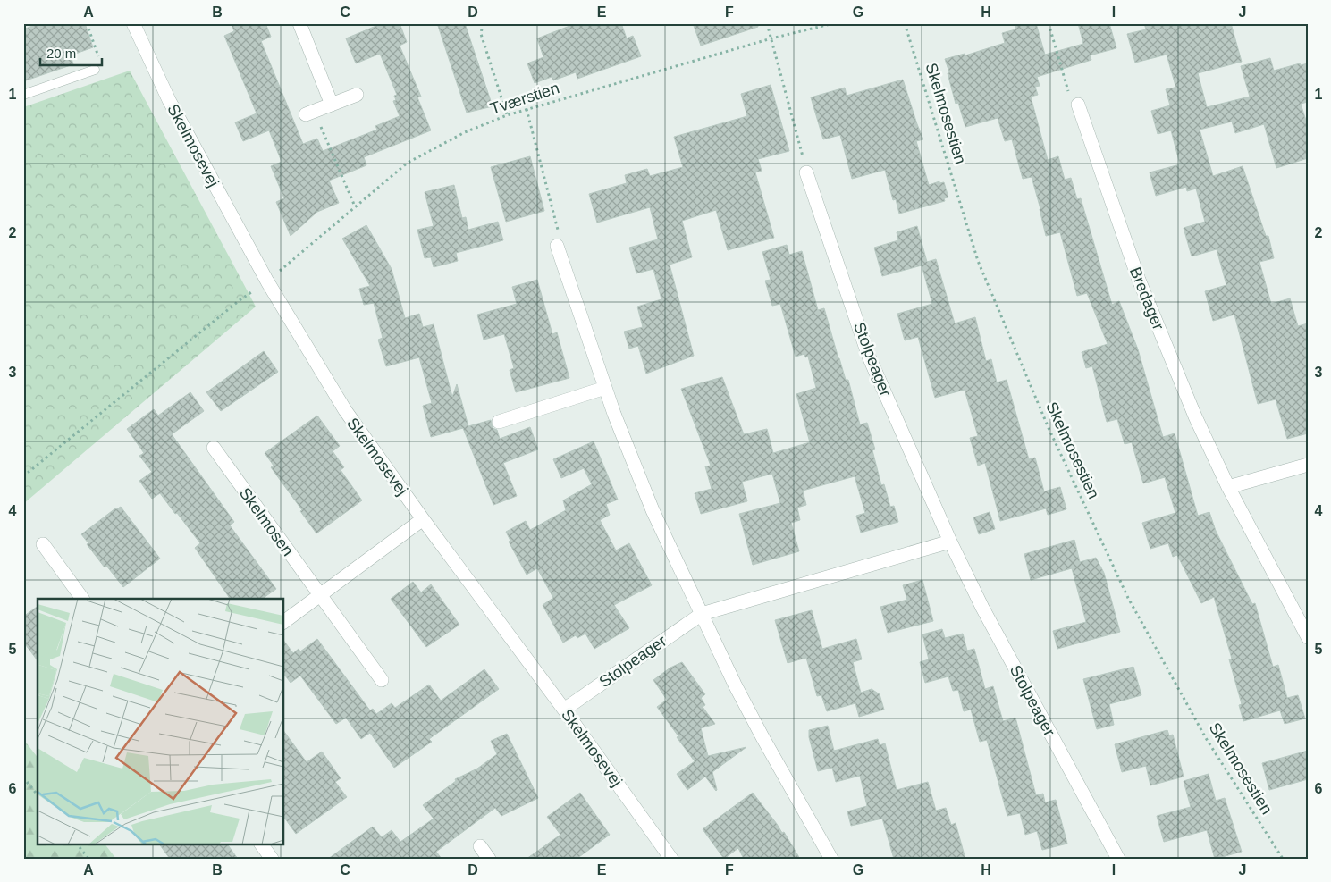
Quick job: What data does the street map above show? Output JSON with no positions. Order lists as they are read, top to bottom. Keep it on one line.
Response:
{"streets":{"street":["Skelmosevej","Bredager","Stolpeager","Skelmosen"],"path":["Tværstien","Skelmosestien"]},"crossings":[["Tværstien","Skelmosevej"],["Skelmosevej","Stolpeager"]],"scale_bar":"20 m","grid":{"columns":["A","B","C","D","E","F","G","H","I","J"],"rows":["1","2","3","4","5","6"]}}
